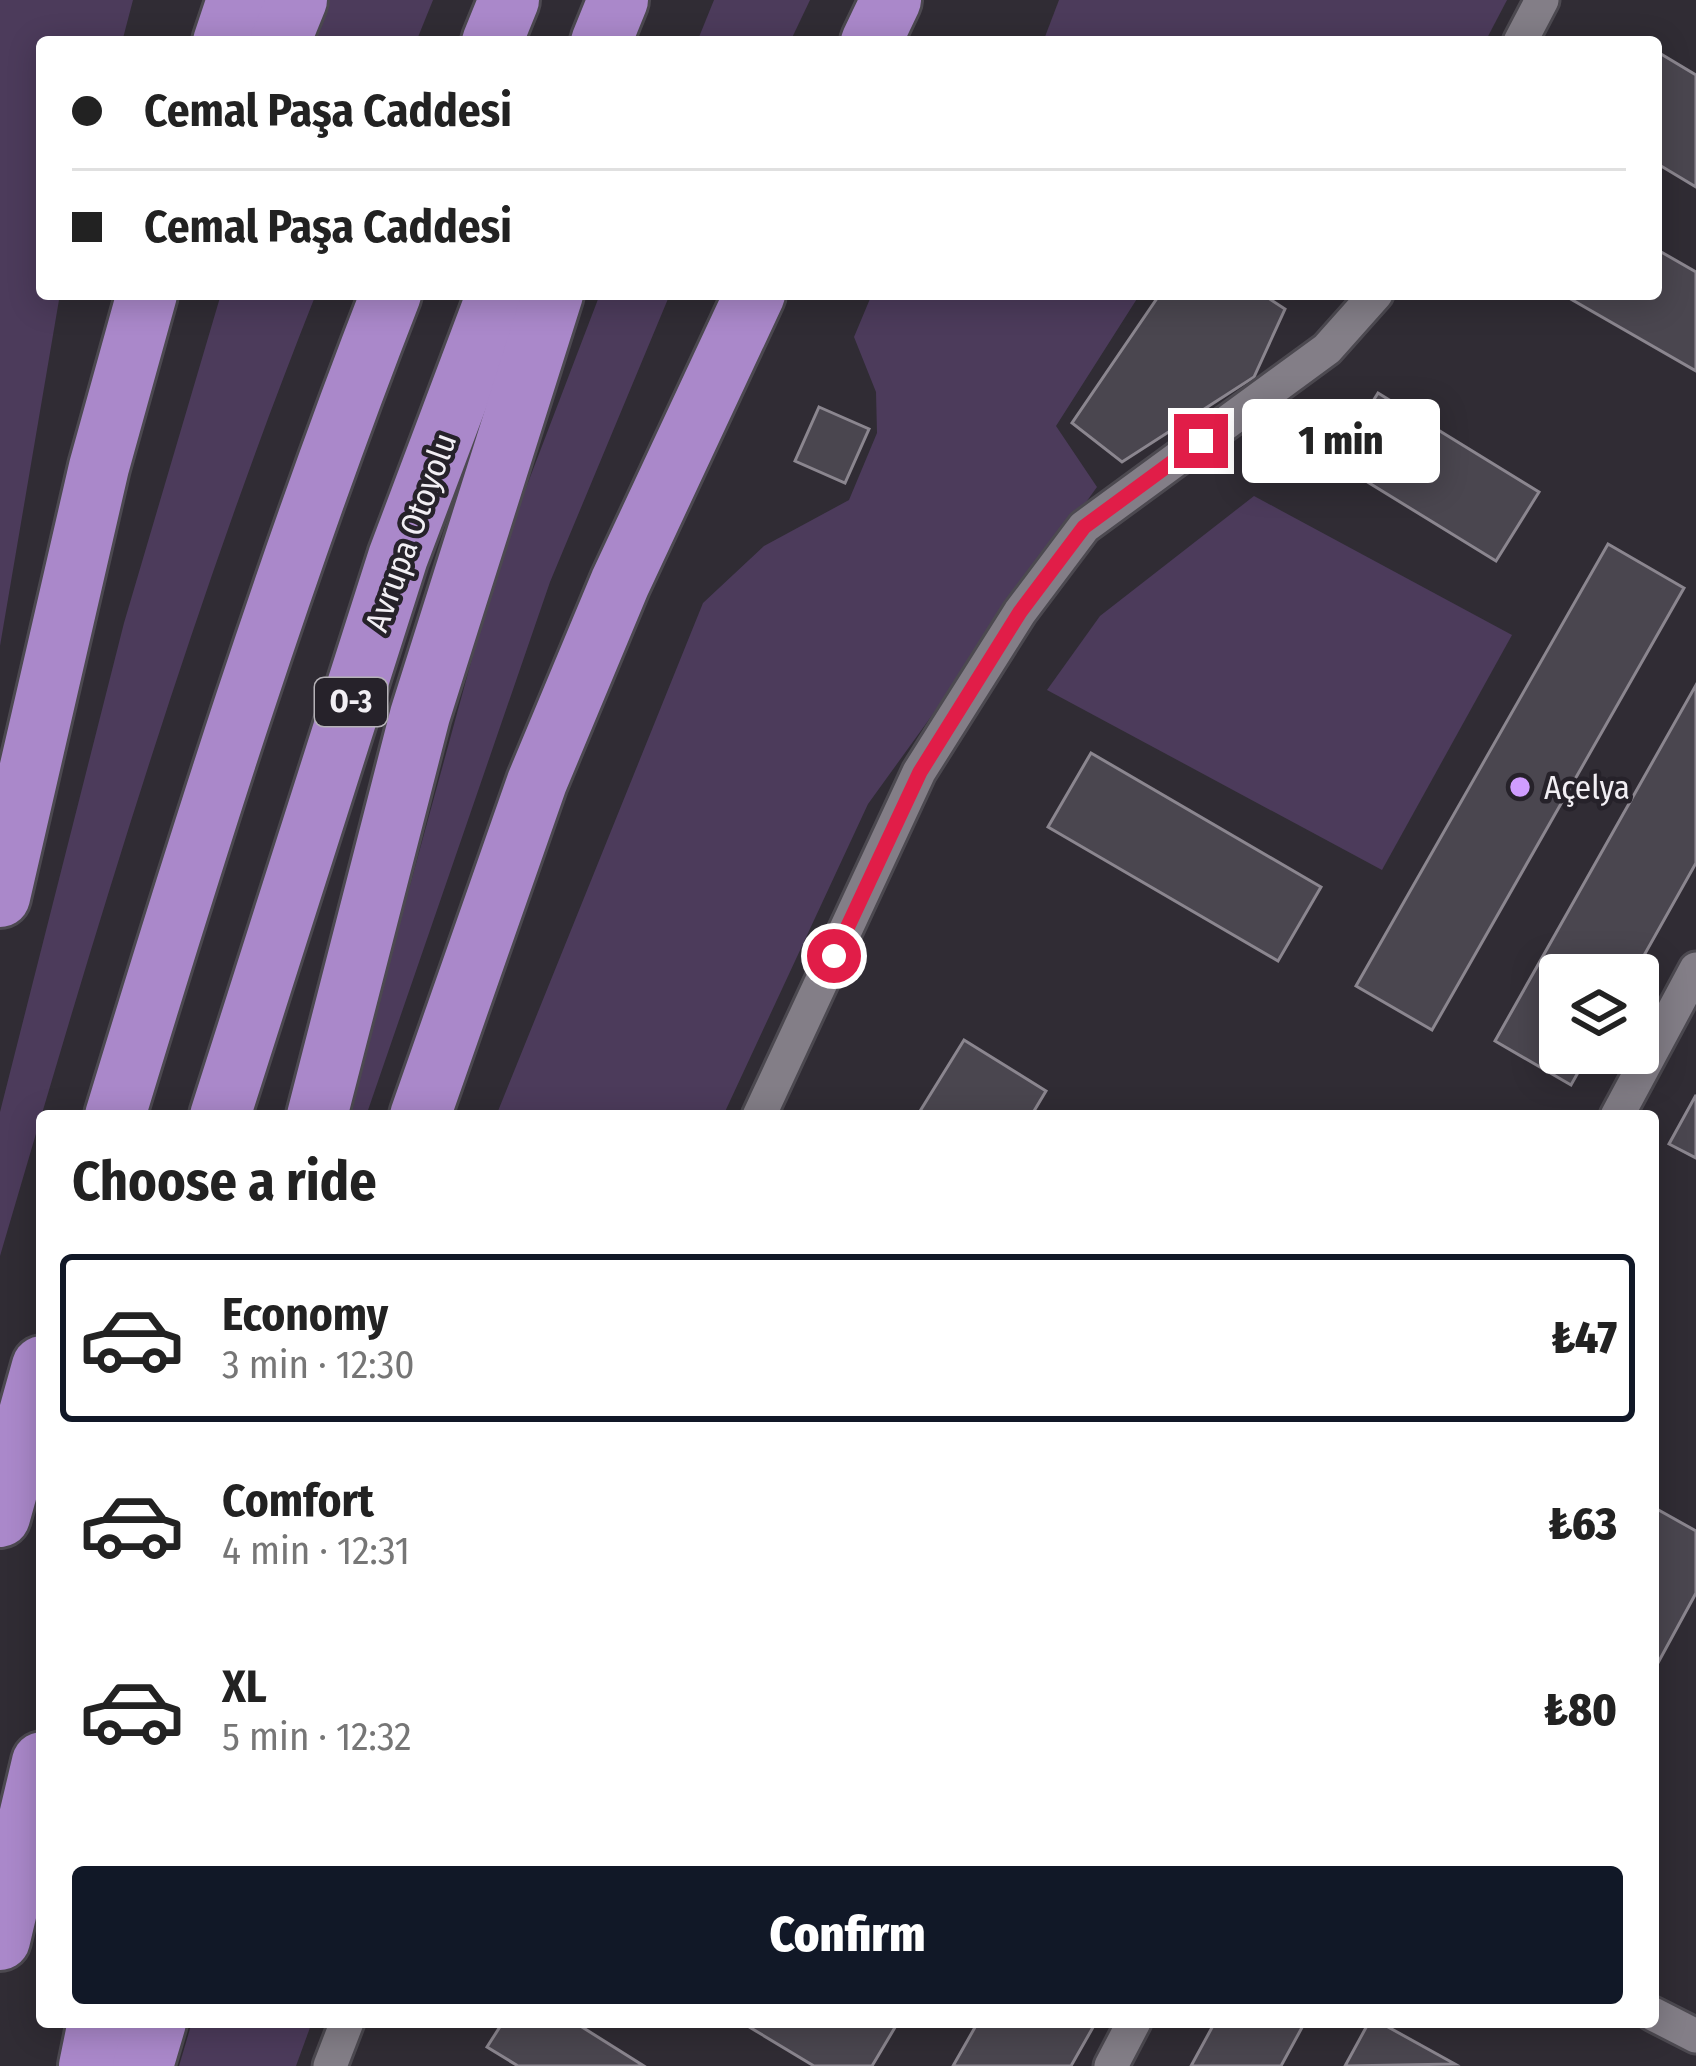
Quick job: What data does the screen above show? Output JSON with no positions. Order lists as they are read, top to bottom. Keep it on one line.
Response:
{"streets":{"highway":["Avrupa Otoyolu","O-3"]},"places":["Açelya"],"page":{"banner":["Cemal Paşa Caddesi","Cemal Paşa Caddesi"],"bubble":"1 min","heading":"Choose a ride","list":[{"name":"Economy","note":"3 min · 12:30","value":"₺47"},{"name":"Comfort","note":"4 min · 12:31","value":"₺63"},{"name":"XL","note":"5 min · 12:32","value":"₺80"}],"buttons":"Confirm"}}
